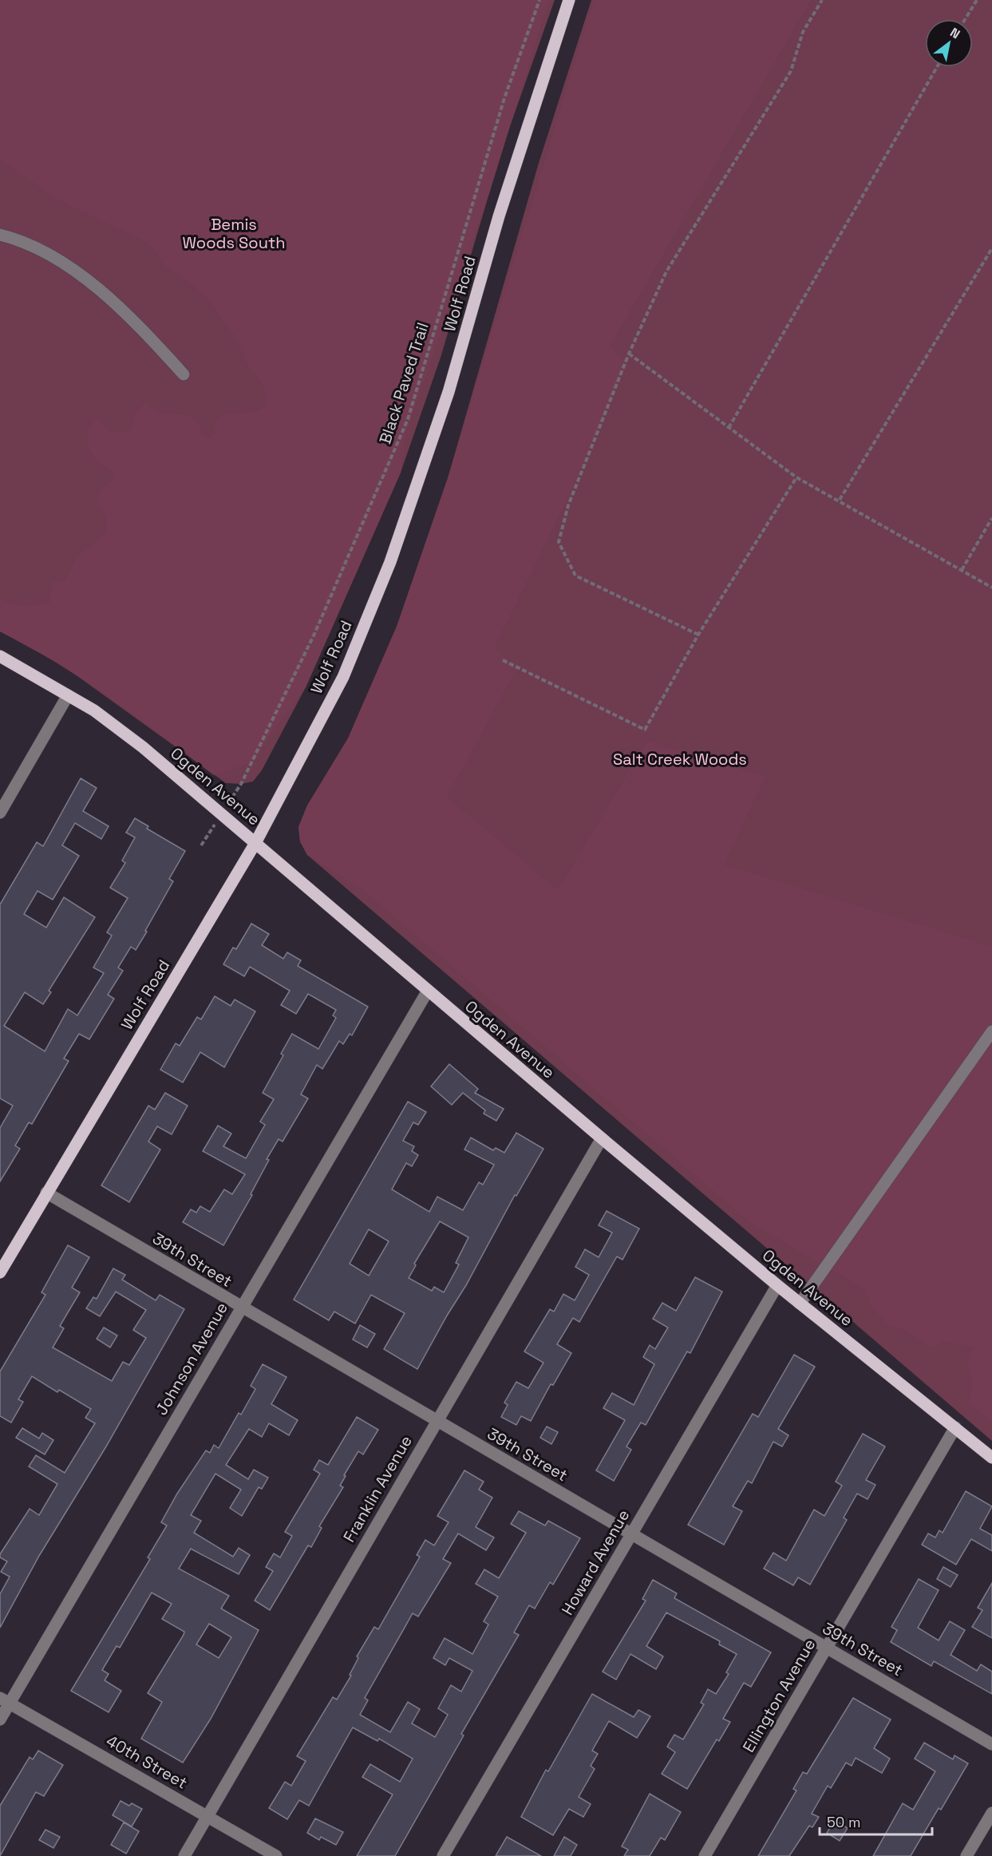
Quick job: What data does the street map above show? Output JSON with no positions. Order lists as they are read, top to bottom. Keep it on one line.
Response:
{"streets":{"main road":["Wolf Road","Ogden Avenue"],"street":["39th Street","Johnson Avenue","Franklin Avenue","Howard Avenue","Ellington Avenue","40th Street"],"path":["Black Paved Trail"]},"crossings":[["Wolf Road","Ogden Avenue"],["Wolf Road","39th Street"],["Ogden Avenue","Johnson Avenue"],["Ogden Avenue","Franklin Avenue"],["Ogden Avenue","Howard Avenue"],["Ogden Avenue","Ellington Avenue"],["39th Street","Johnson Avenue"],["39th Street","Franklin Avenue"],["39th Street","Howard Avenue"],["39th Street","Ellington Avenue"],["Johnson Avenue","40th Street"],["Franklin Avenue","40th Street"]],"parks":["Bemis Woods South","Salt Creek Woods"],"scale_bar":"50 m","north":"top right"}
